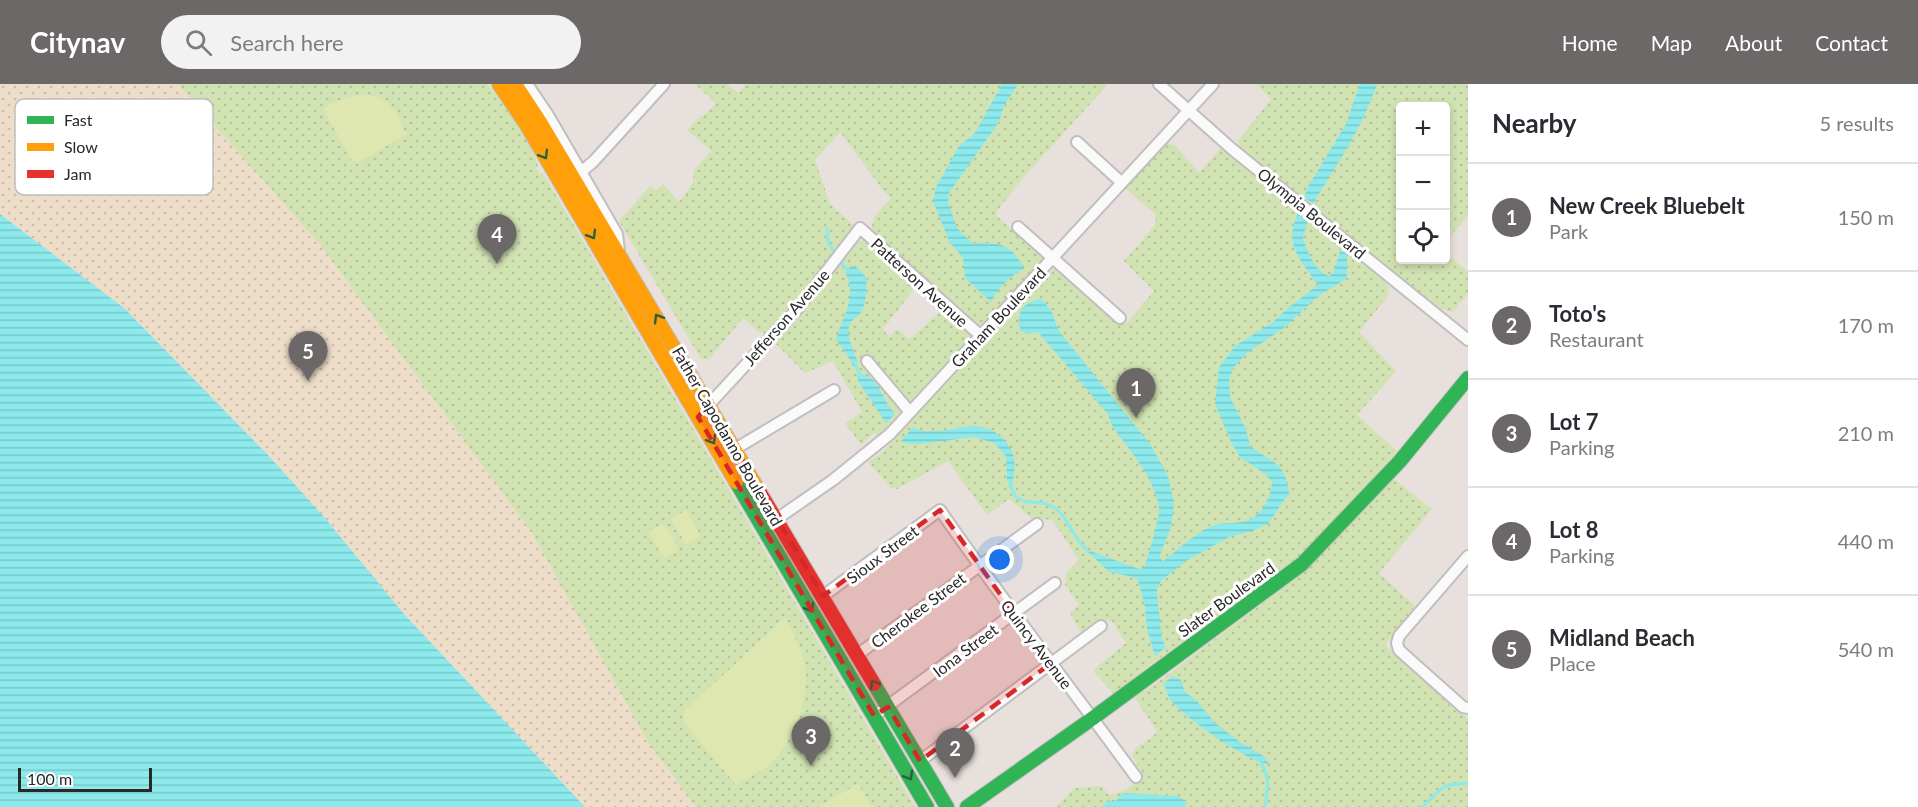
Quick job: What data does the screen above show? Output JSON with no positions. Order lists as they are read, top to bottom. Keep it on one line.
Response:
{"streets":{"main road":["Father Capodanno Boulevard","Slater Boulevard"],"street":["Olympia Boulevard","Patterson Avenue","Jefferson Avenue","Graham Boulevard","Sioux Street","Cherokee Street","Quincy Avenue","Iona Street"]},"crossings":[["Olympia Boulevard","Graham Boulevard"],["Patterson Avenue","Jefferson Avenue"],["Patterson Avenue","Graham Boulevard"],["Jefferson Avenue","Father Capodanno Boulevard"],["Graham Boulevard","Father Capodanno Boulevard"],["Father Capodanno Boulevard","Sioux Street"],["Father Capodanno Boulevard","Cherokee Street"],["Father Capodanno Boulevard","Iona Street"],["Sioux Street","Quincy Avenue"],["Slater Boulevard","Quincy Avenue"],["Cherokee Street","Quincy Avenue"],["Quincy Avenue","Iona Street"]],"legend":["Fast","Slow","Jam"],"scale_bar":"100 m","page":{"header":"Citynav","search":"Search here","nav":["Home","Map","About","Contact"],"heading":["Nearby","5 results"],"map_buttons":["+","−"],"list":[{"mark":"1","name":"New Creek Bluebelt","note":"Park","value":"150 m"},{"mark":"2","name":"Toto's","note":"Restaurant","value":"170 m"},{"mark":"3","name":"Lot 7","note":"Parking","value":"210 m"},{"mark":"4","name":"Lot 8","note":"Parking","value":"440 m"},{"mark":"5","name":"Midland Beach","note":"Place","value":"540 m"}],"pins":["4","5","1","3","2"],"scale":"100 m"}}
